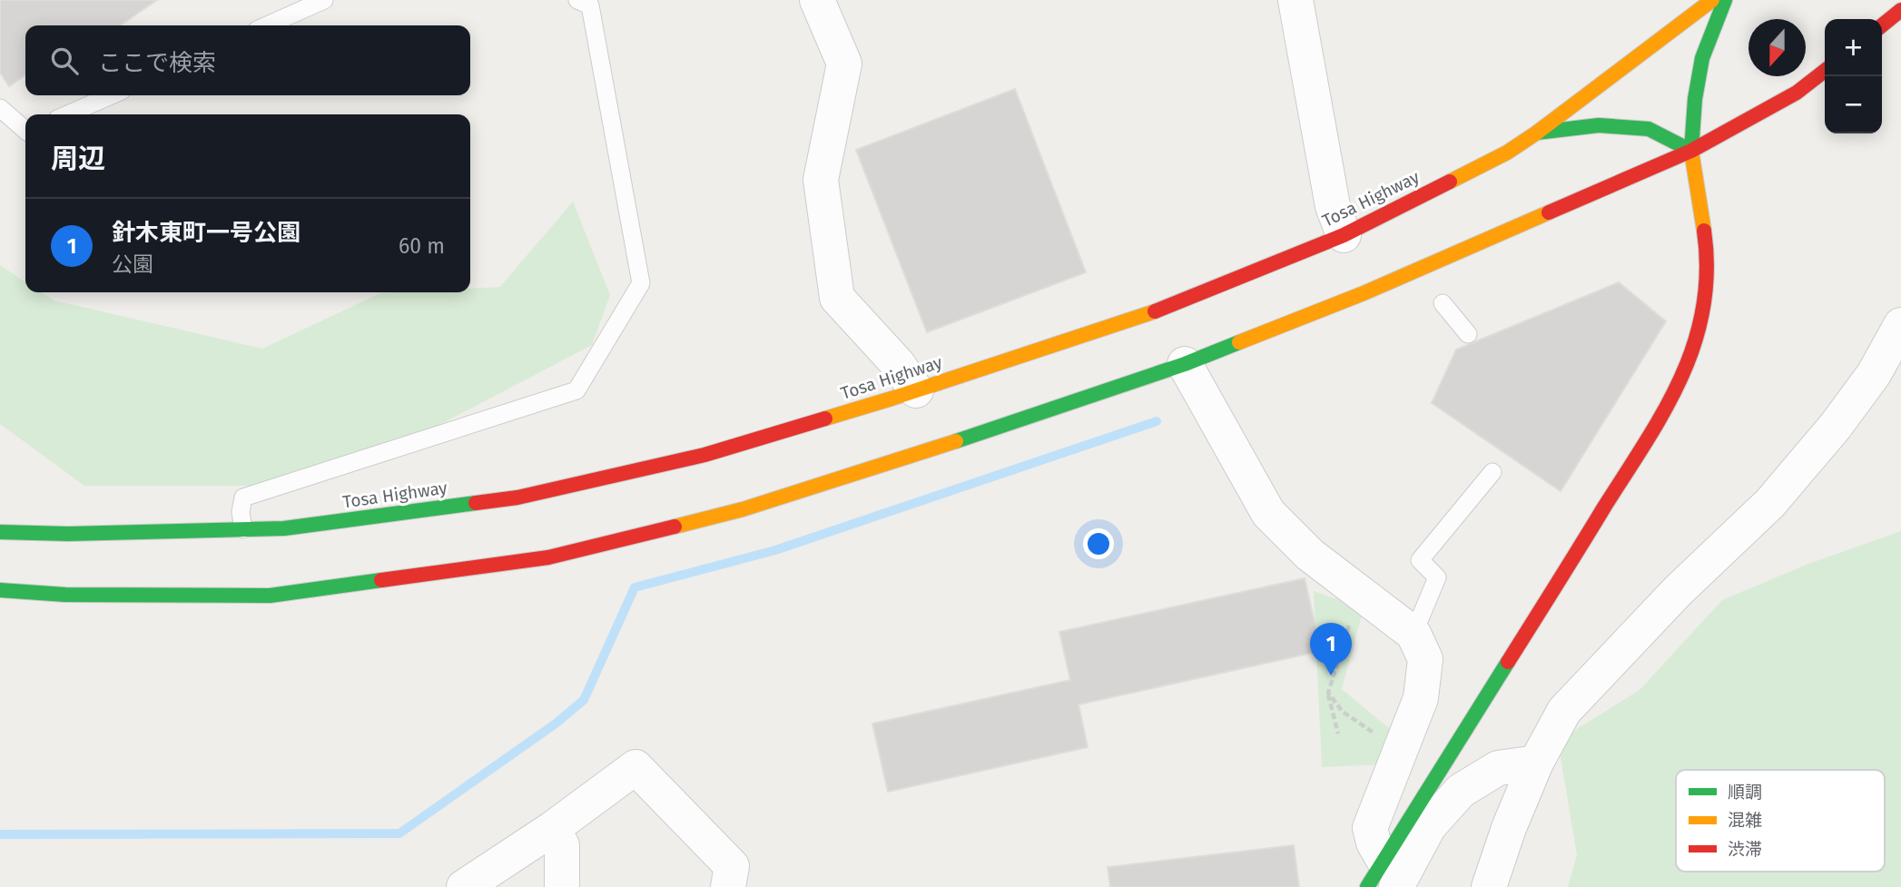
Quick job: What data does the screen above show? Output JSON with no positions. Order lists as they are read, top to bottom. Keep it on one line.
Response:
{"streets":{"main road":["Tosa Highway"]},"legend":["順調","混雑","渋滞"],"north":"bottom","page":{"map_buttons":["+","−"],"search":"ここで検索","heading":"周辺","list":[{"mark":"1","name":"針木東町一号公園","note":"公園","value":"60 m"}],"pins":"1"}}
